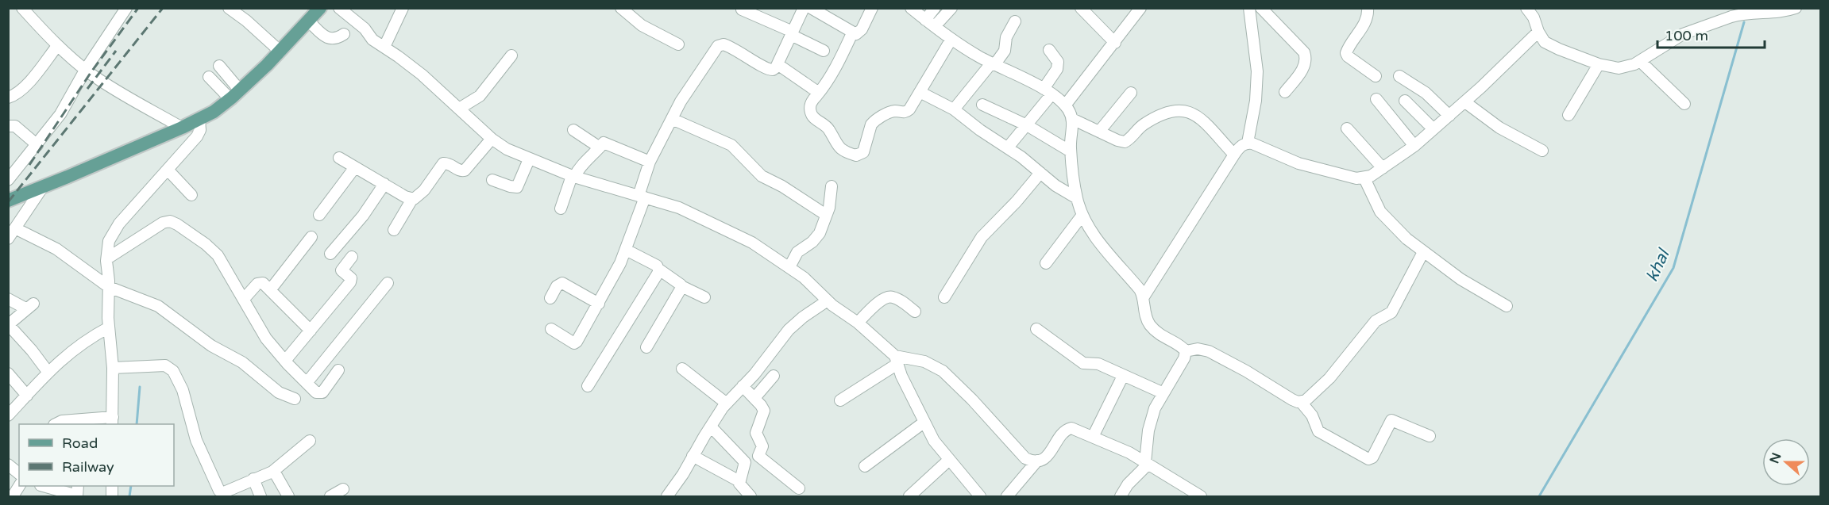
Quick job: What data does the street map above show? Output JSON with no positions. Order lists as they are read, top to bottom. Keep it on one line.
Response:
{"water":["khal"],"legend":["Road","Railway"],"scale_bar":"100 m","north":"left"}
